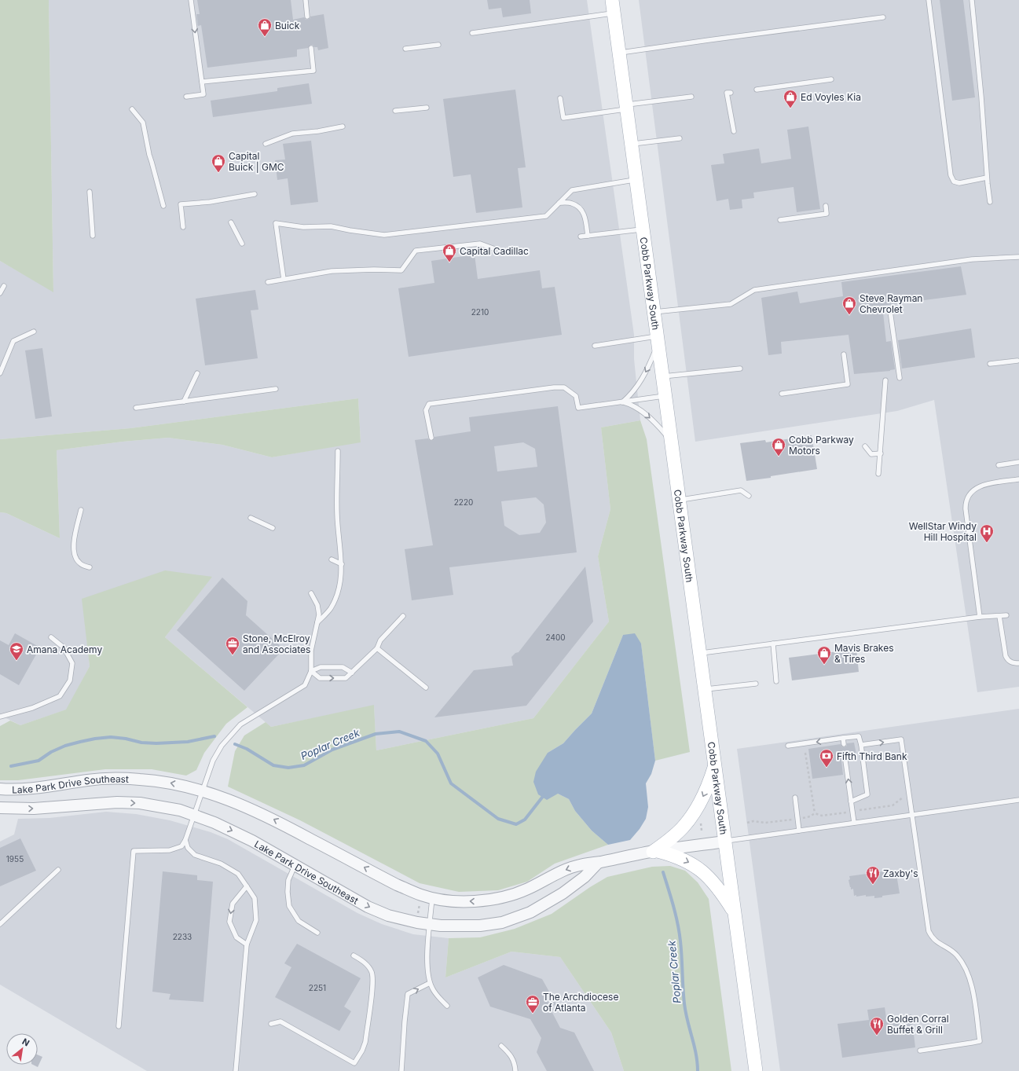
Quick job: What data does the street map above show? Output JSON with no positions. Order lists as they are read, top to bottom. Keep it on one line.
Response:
{"streets":{"main road":["Cobb Parkway South"],"street":["Lake Park Drive Southeast"]},"crossings":[["Cobb Parkway South","Lake Park Drive Southeast"]],"water":["Poplar Creek"],"places":{"shop":["Buick","Ed Voyles Kia","Capital Buick | GMC","Capital Cadillac","Steve Rayman Chevrolet","Cobb Parkway Motors","Mavis Brakes & Tires"],"hospital":["WellStar Windy Hill Hospital"],"office":["Stone, McElroy and Associates","The Archdiocese of Atlanta"],"school or university":["Amana Academy"],"bank":["Fifth Third Bank"],"restaurant":["Zaxby's","Golden Corral Buffet & Grill"]},"house_numbers":["2210","2220","2400","1955","2233","2251"],"north":"top right"}
